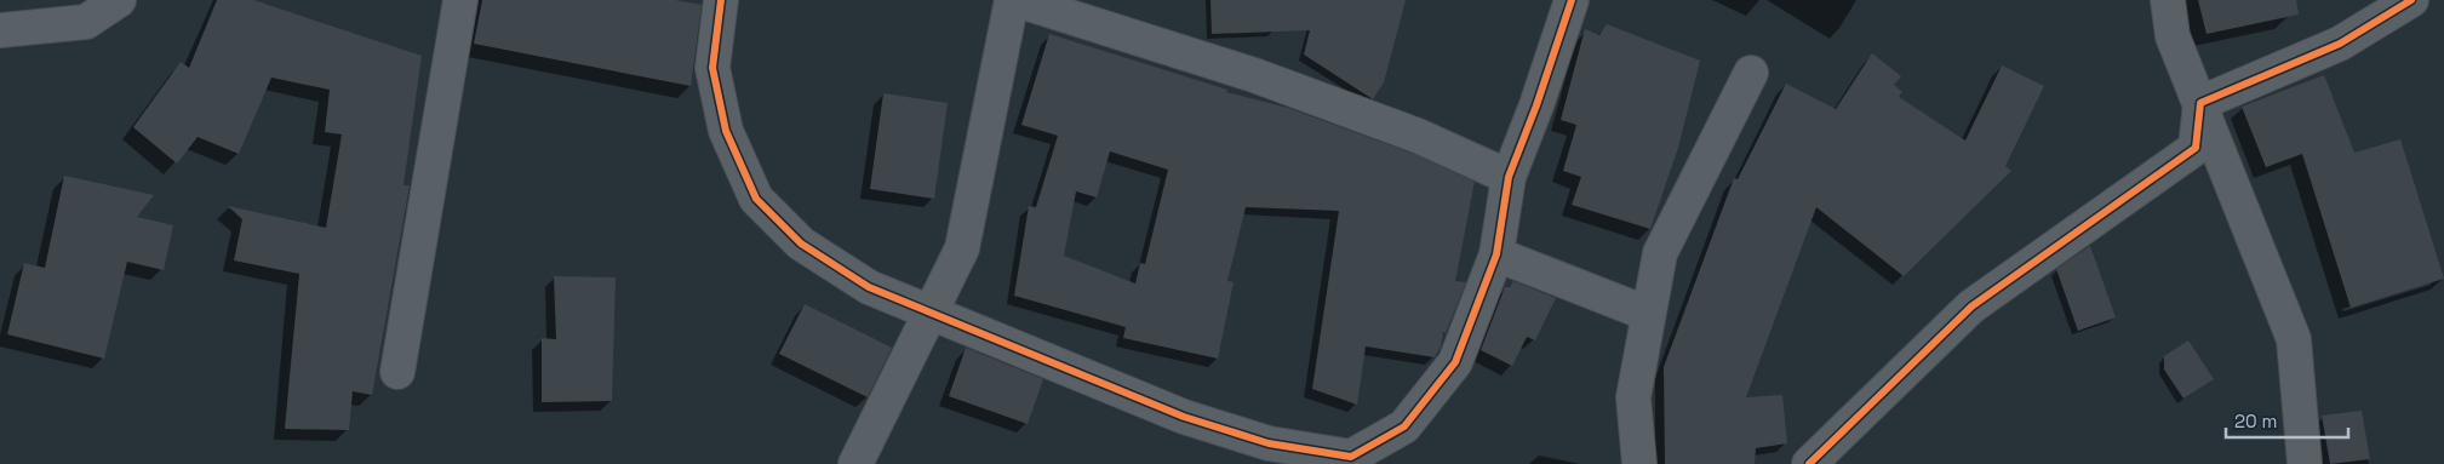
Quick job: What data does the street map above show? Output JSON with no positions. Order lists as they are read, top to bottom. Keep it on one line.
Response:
{"scale_bar":"20 m"}
